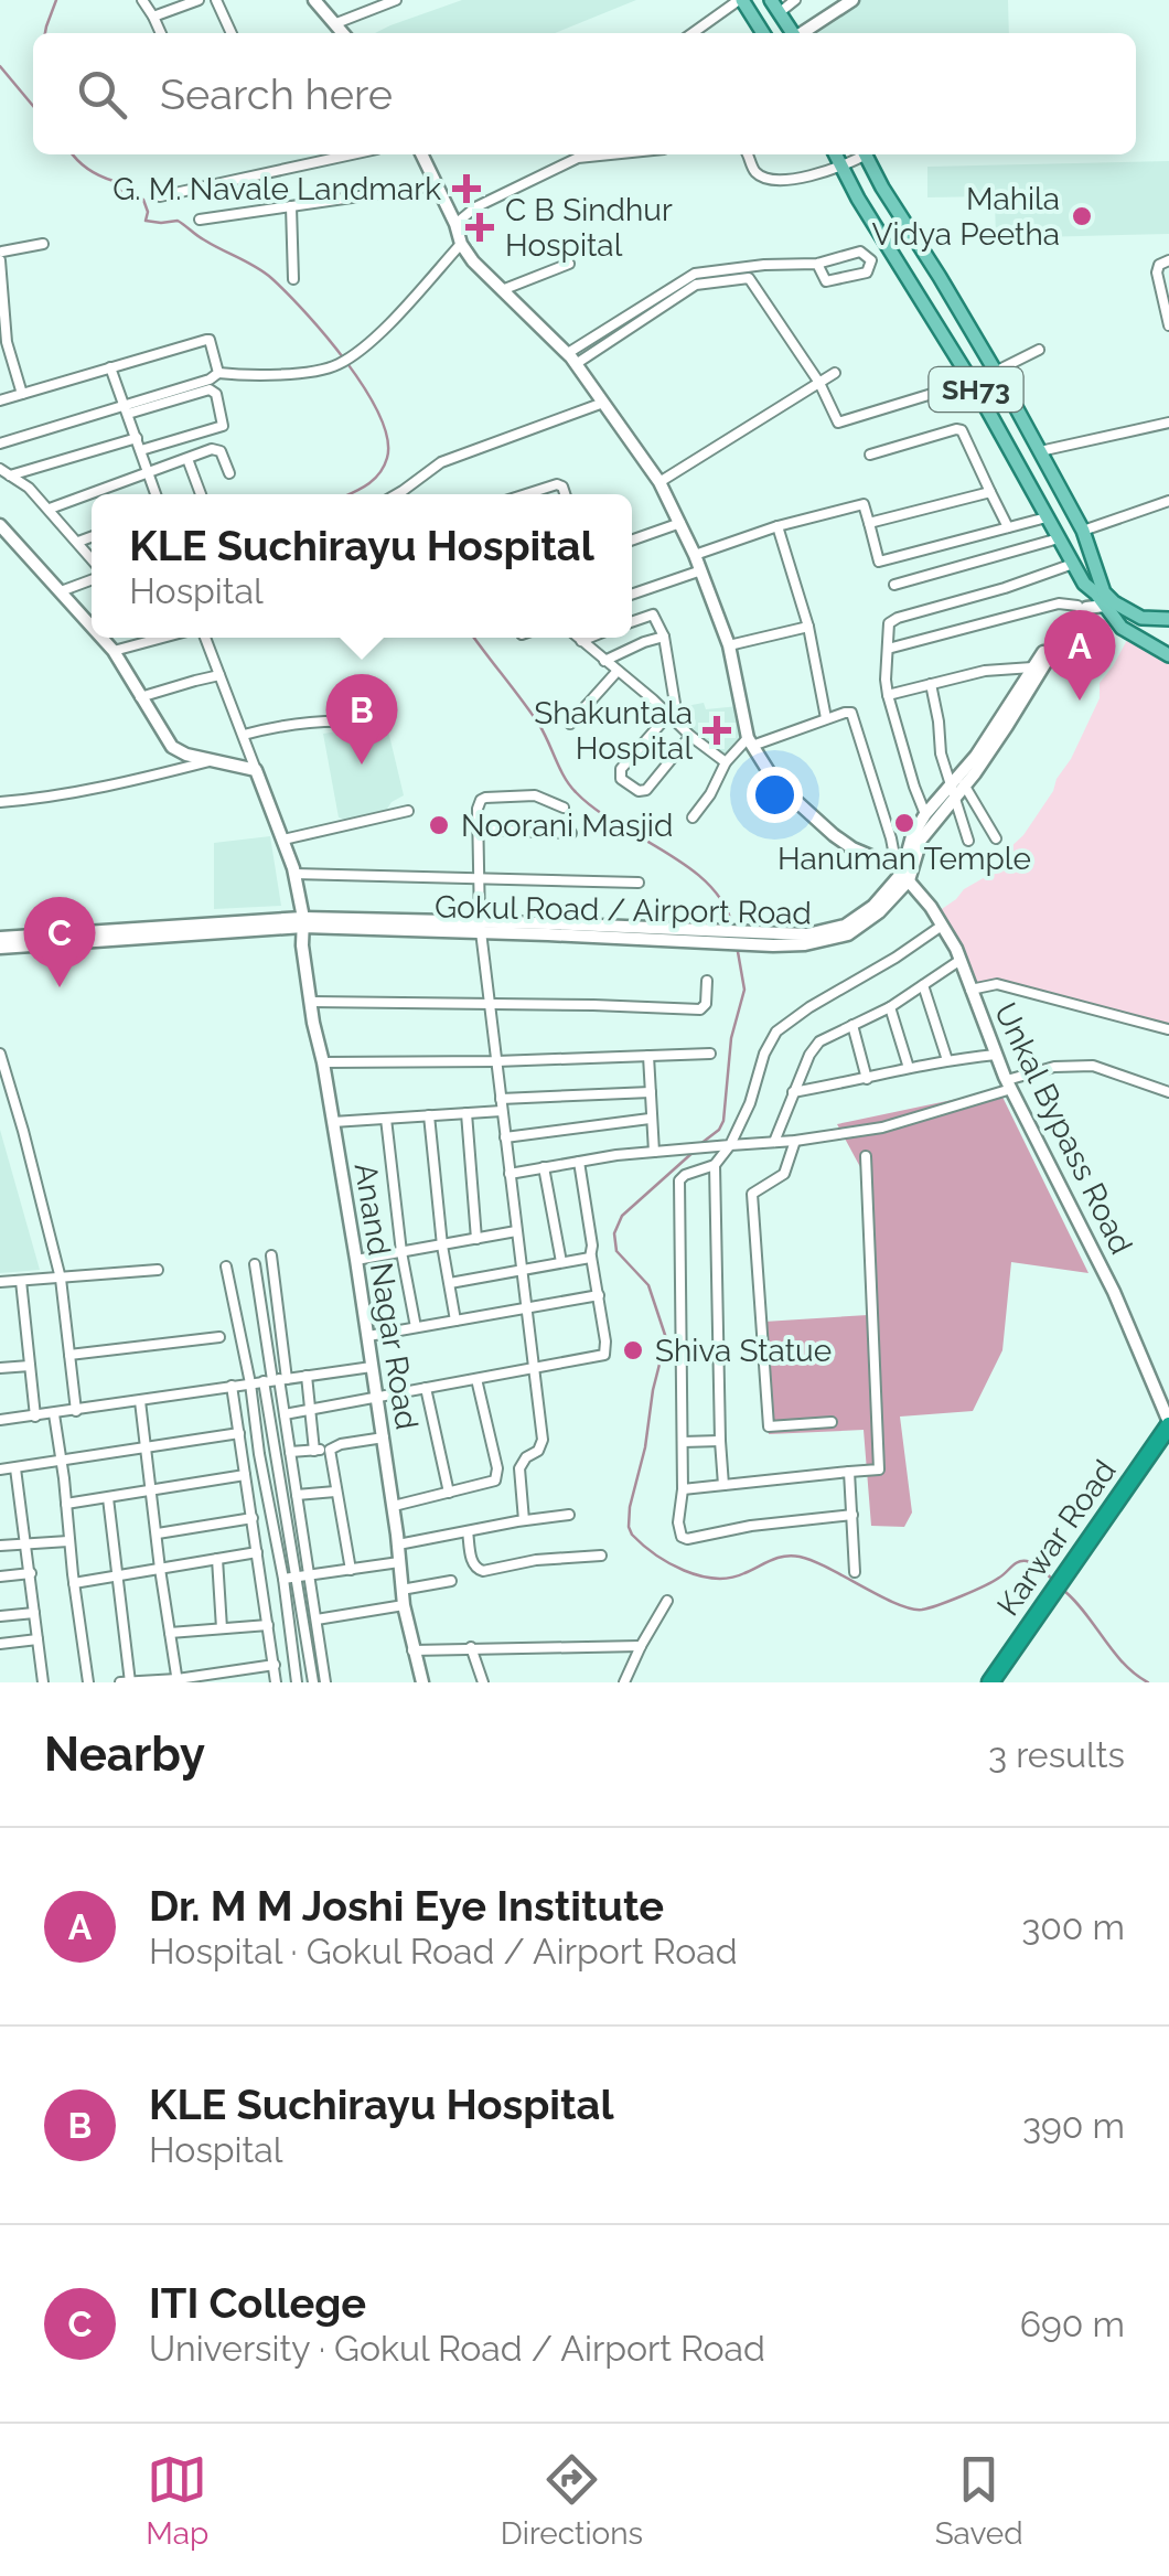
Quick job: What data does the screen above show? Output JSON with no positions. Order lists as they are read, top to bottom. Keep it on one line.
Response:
{"streets":{"highway":["Karwar Road"],"main road":["SH73","Gokul Road / Airport Road","Unkal Bypass Road","Anand Nagar Road"]},"crossings":[["SH73","Gokul Road / Airport Road"],["Gokul Road / Airport Road","Unkal Bypass Road"],["Gokul Road / Airport Road","Anand Nagar Road"],["Unkal Bypass Road","Karwar Road"]],"places":{"health":["G. M. Navale Landmark","C B Sindhur Hospital","Shakuntala Hospital"],"other":["Mahila Vidya Peetha","Hanuman Temple","Noorani Masjid","Shiva Statue"]},"page":{"search":"Search here","popup":["KLE Suchirayu Hospital","Hospital"],"pins":["A","B","C"],"heading":["Nearby","3 results"],"list":[{"mark":"A","name":"Dr. M M Joshi Eye Institute","note":"Hospital · Gokul Road / Airport Road","value":"300 m"},{"mark":"B","name":"KLE Suchirayu Hospital","note":"Hospital","value":"390 m"},{"mark":"C","name":"ITI College","note":"University · Gokul Road / Airport Road","value":"690 m"}],"nav":["Map","Directions","Saved"]}}
